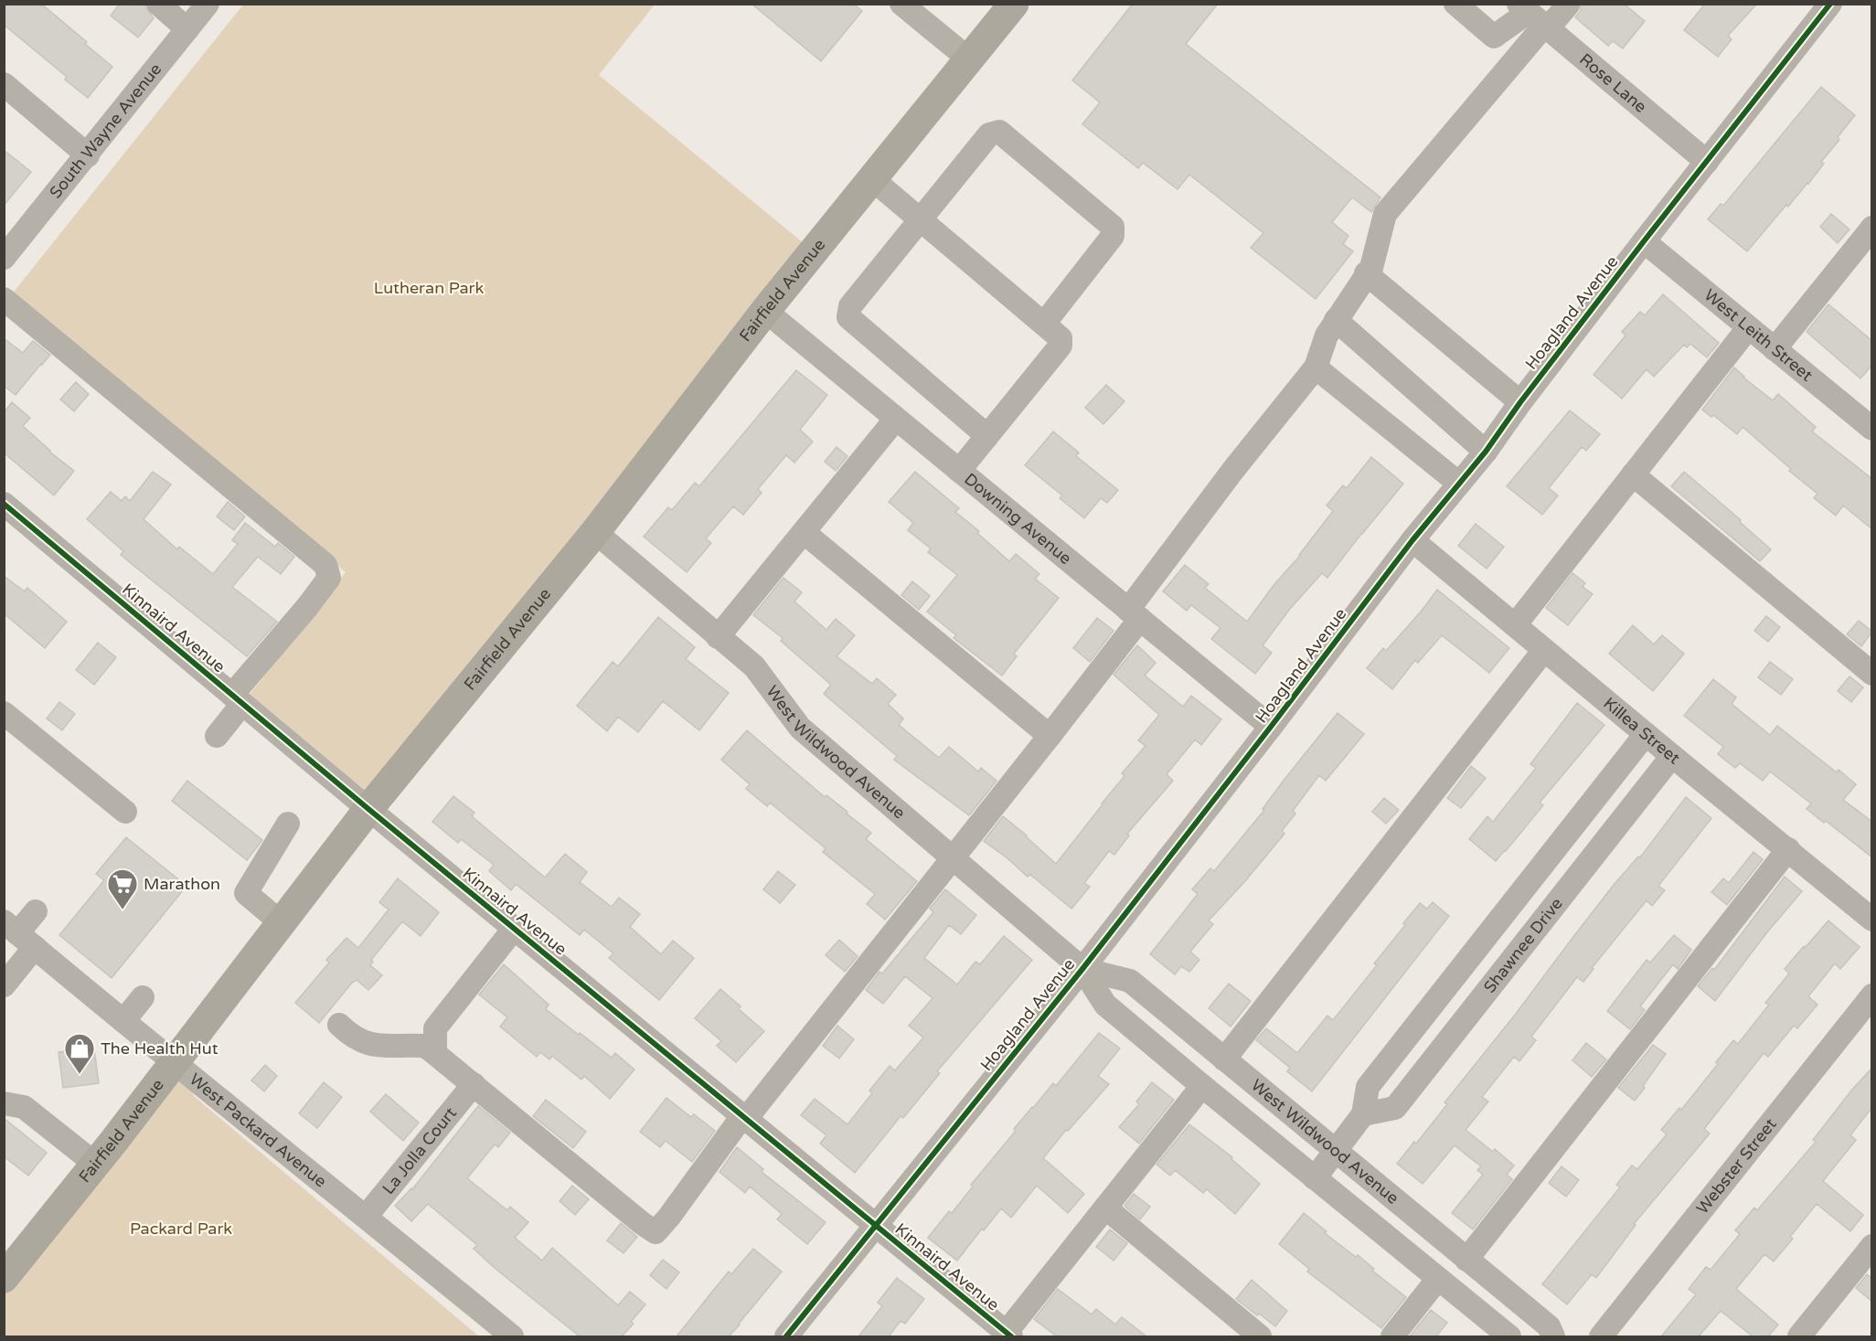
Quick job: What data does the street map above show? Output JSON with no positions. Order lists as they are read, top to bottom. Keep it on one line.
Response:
{"streets":{"main road":["Fairfield Avenue"],"street":["Rose Lane","South Wayne Avenue","Hoagland Avenue","West Leith Street","Downing Avenue","Kinnaird Avenue","Killea Street","West Wildwood Avenue","Shawnee Drive","West Packard Avenue","La Jolla Court","Webster Street"]},"crossings":[["Rose Lane","Hoagland Avenue"],["Fairfield Avenue","Downing Avenue"],["Fairfield Avenue","Kinnaird Avenue"],["Fairfield Avenue","West Wildwood Avenue"],["Fairfield Avenue","West Packard Avenue"],["Hoagland Avenue","West Leith Street"],["Hoagland Avenue","Downing Avenue"],["Hoagland Avenue","Kinnaird Avenue"],["Hoagland Avenue","Killea Street"],["Hoagland Avenue","West Wildwood Avenue"],["Killea Street","Shawnee Drive"],["West Wildwood Avenue","Shawnee Drive"],["West Packard Avenue","La Jolla Court"]],"parks":["Lutheran Park","Packard Park"],"places":{"supermarket":["Marathon"],"shop":["The Health Hut"]}}
